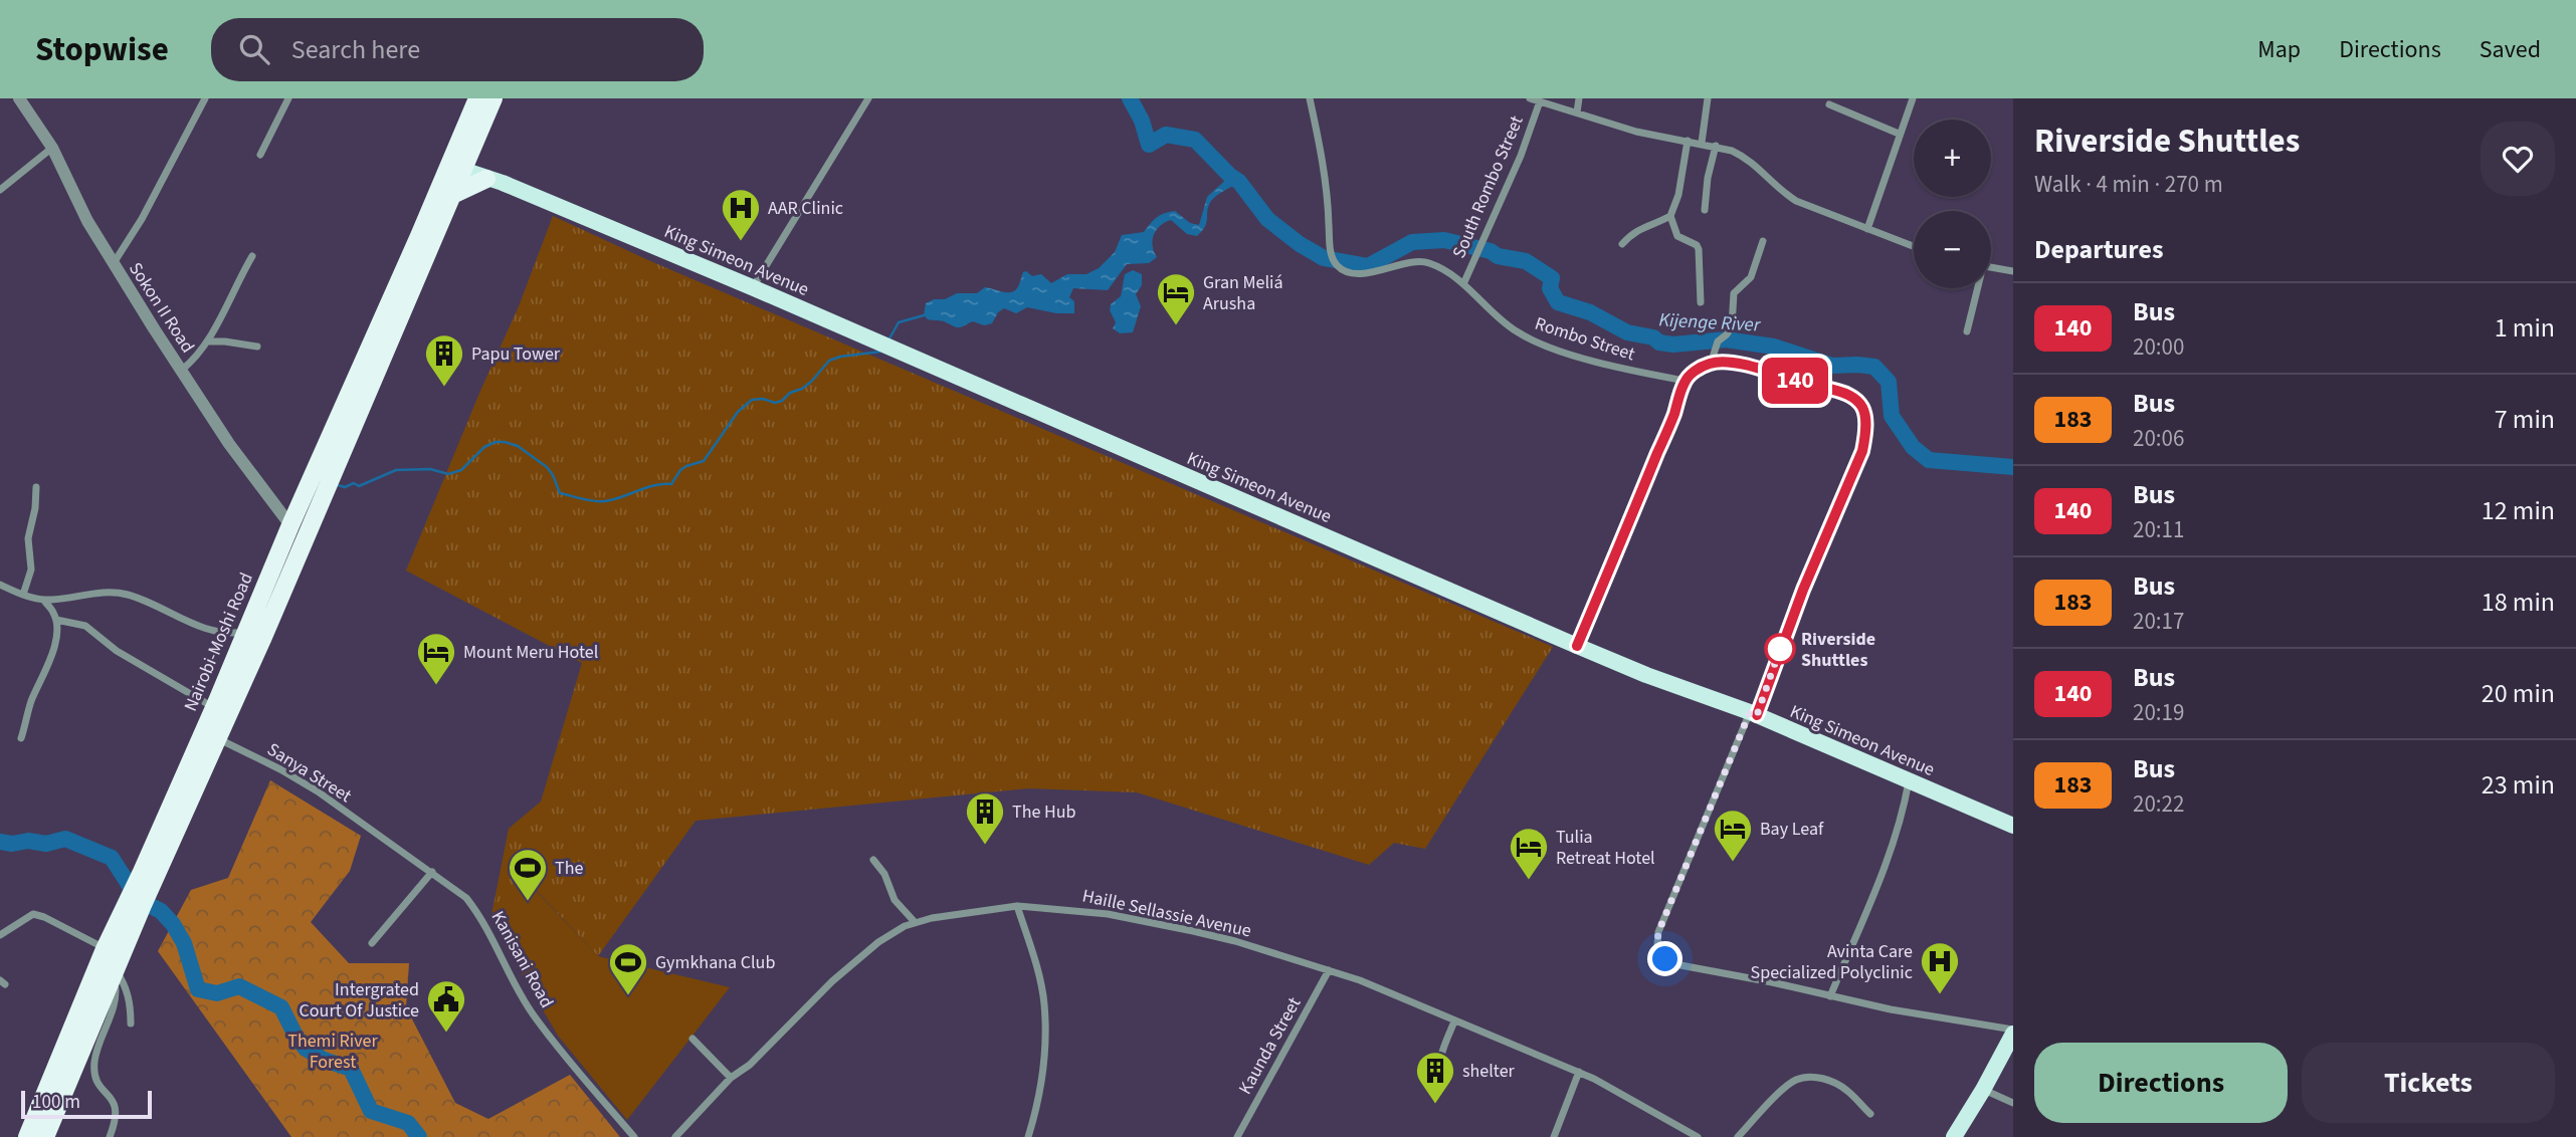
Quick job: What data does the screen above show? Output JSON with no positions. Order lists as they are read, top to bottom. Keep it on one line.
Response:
{"streets":{"highway":["Nairobi-Moshi Road"],"main road":["King Simeon Avenue"],"street":["South Rombo Street","Sokon II Road","Rombo Street","Sanya Street","Haille Sellassie Avenue","Kanisani Road","Kaunda Street"]},"crossings":[["South Rombo Street","Rombo Street"],["King Simeon Avenue","Nairobi-Moshi Road"],["Sokon II Road","Nairobi-Moshi Road"],["Nairobi-Moshi Road","Sanya Street"],["Sanya Street","Kanisani Road"],["Haille Sellassie Avenue","Kaunda Street"]],"water":["Kijenge River"],"parks":["Themi River Forest"],"places":{"hospital":["AAR Clinic","Avinta Care Specialized Polyclinic"],"hotel":["Gran Meliá Arusha","Mount Meru Hotel","Bay Leaf","Tulia Retreat Hotel"],"building":["Papu Tower","The Hub","shelter"],"other":["Riverside Shuttles"],"sports":["The","Gymkhana Club"],"public building":["Intergrated Court Of Justice"]},"lines":["bus line 140"],"scale_bar":"100 m","page":{"header":"Stopwise","search":"Search here","nav":["Map","Directions","Saved"],"on_map":"140","heading":[["Riverside Shuttles","Walk · 4 min · 270 m"],"Departures"],"map_buttons":["+","−"],"list":[{"mark":"140","name":"Bus","note":"20:00","value":"1 min"},{"mark":"183","name":"Bus","note":"20:06","value":"7 min"},{"mark":"140","name":"Bus","note":"20:11","value":"12 min"},{"mark":"183","name":"Bus","note":"20:17","value":"18 min"},{"mark":"140","name":"Bus","note":"20:19","value":"20 min"},{"mark":"183","name":"Bus","note":"20:22","value":"23 min"}],"buttons":["Directions","Tickets"],"scale":"100 m"}}
